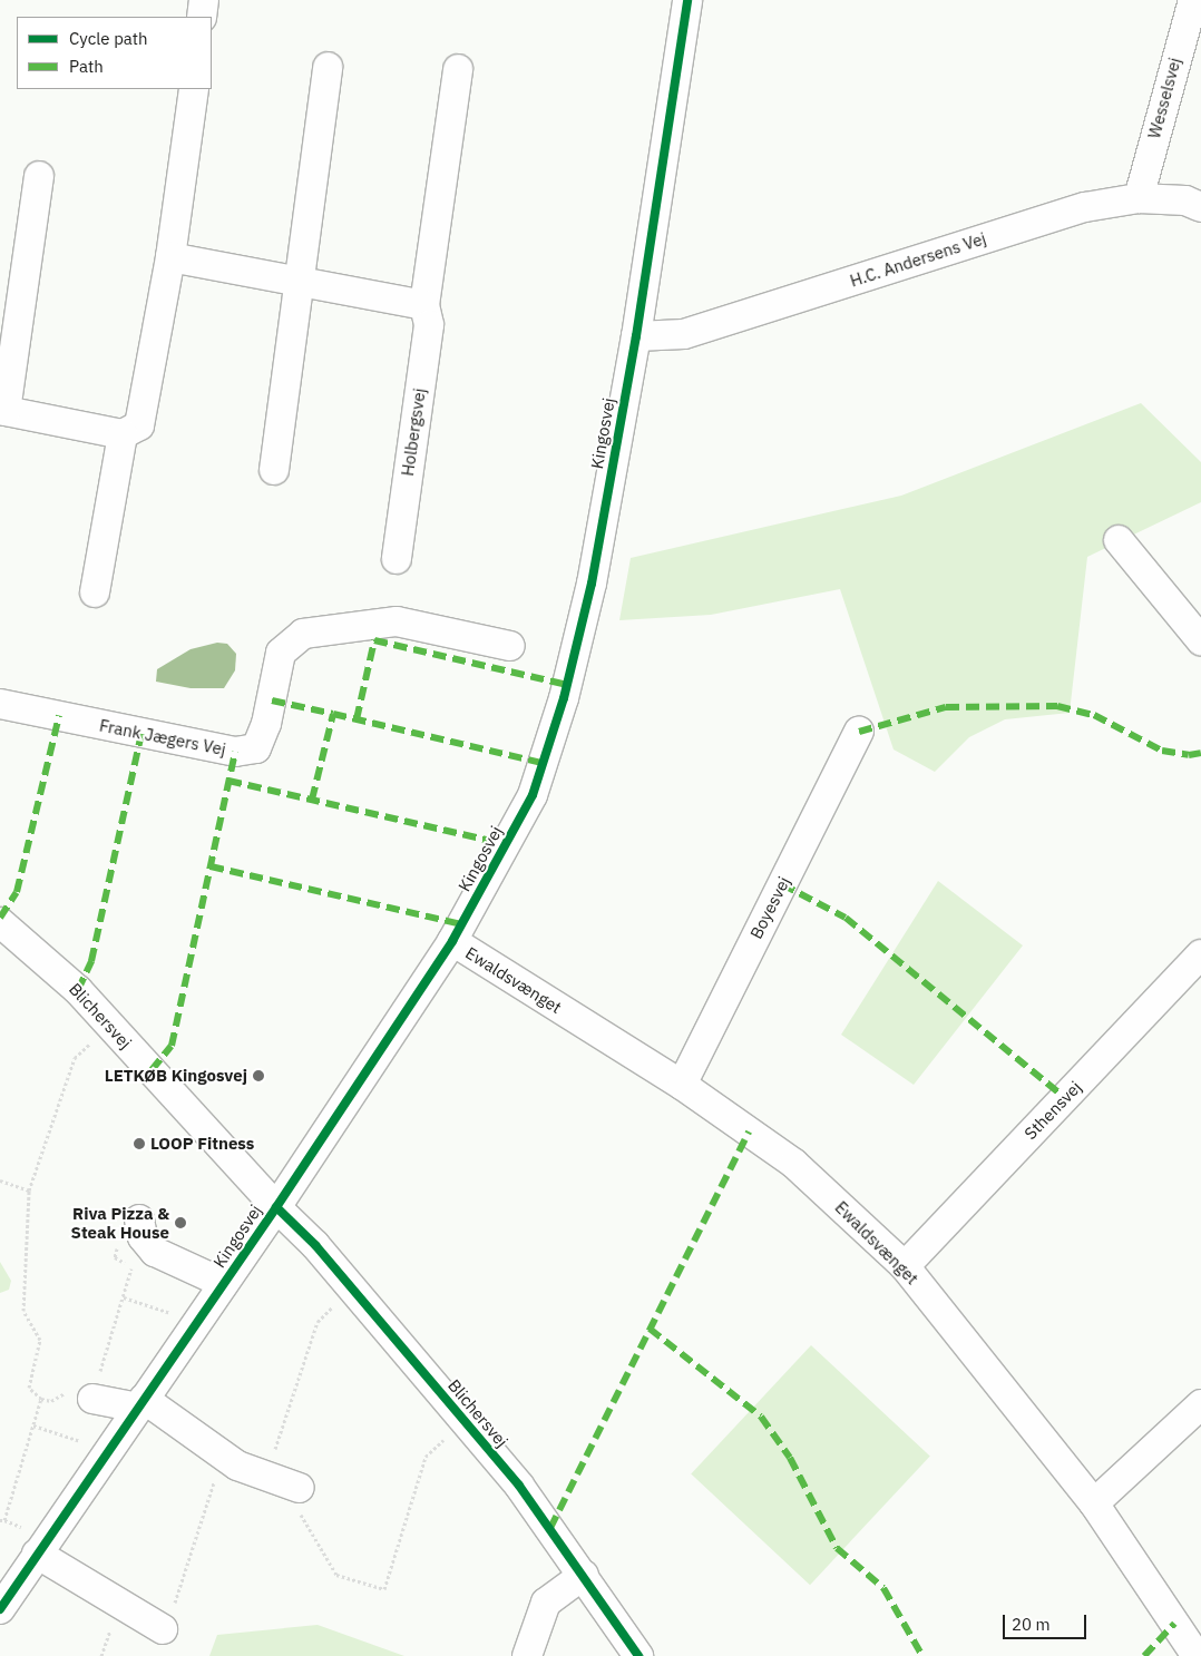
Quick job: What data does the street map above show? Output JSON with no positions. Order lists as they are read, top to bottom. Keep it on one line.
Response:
{"streets":{"street":["Wesselsvej","H.C. Andersens Vej","Holbergsvej","Kingosvej","Frank Jægers Vej","Boyesvej","Ewaldsvænget","Blichersvej","Sthensvej"]},"crossings":[["Wesselsvej","H.C. Andersens Vej"],["H.C. Andersens Vej","Kingosvej"],["Kingosvej","Ewaldsvænget"],["Kingosvej","Blichersvej"],["Boyesvej","Ewaldsvænget"],["Ewaldsvænget","Sthensvej"]],"places":["LETKØB Kingosvej","LOOP Fitness","Riva Pizza & Steak House"],"legend":["Cycle path","Path"],"scale_bar":"20 m"}
